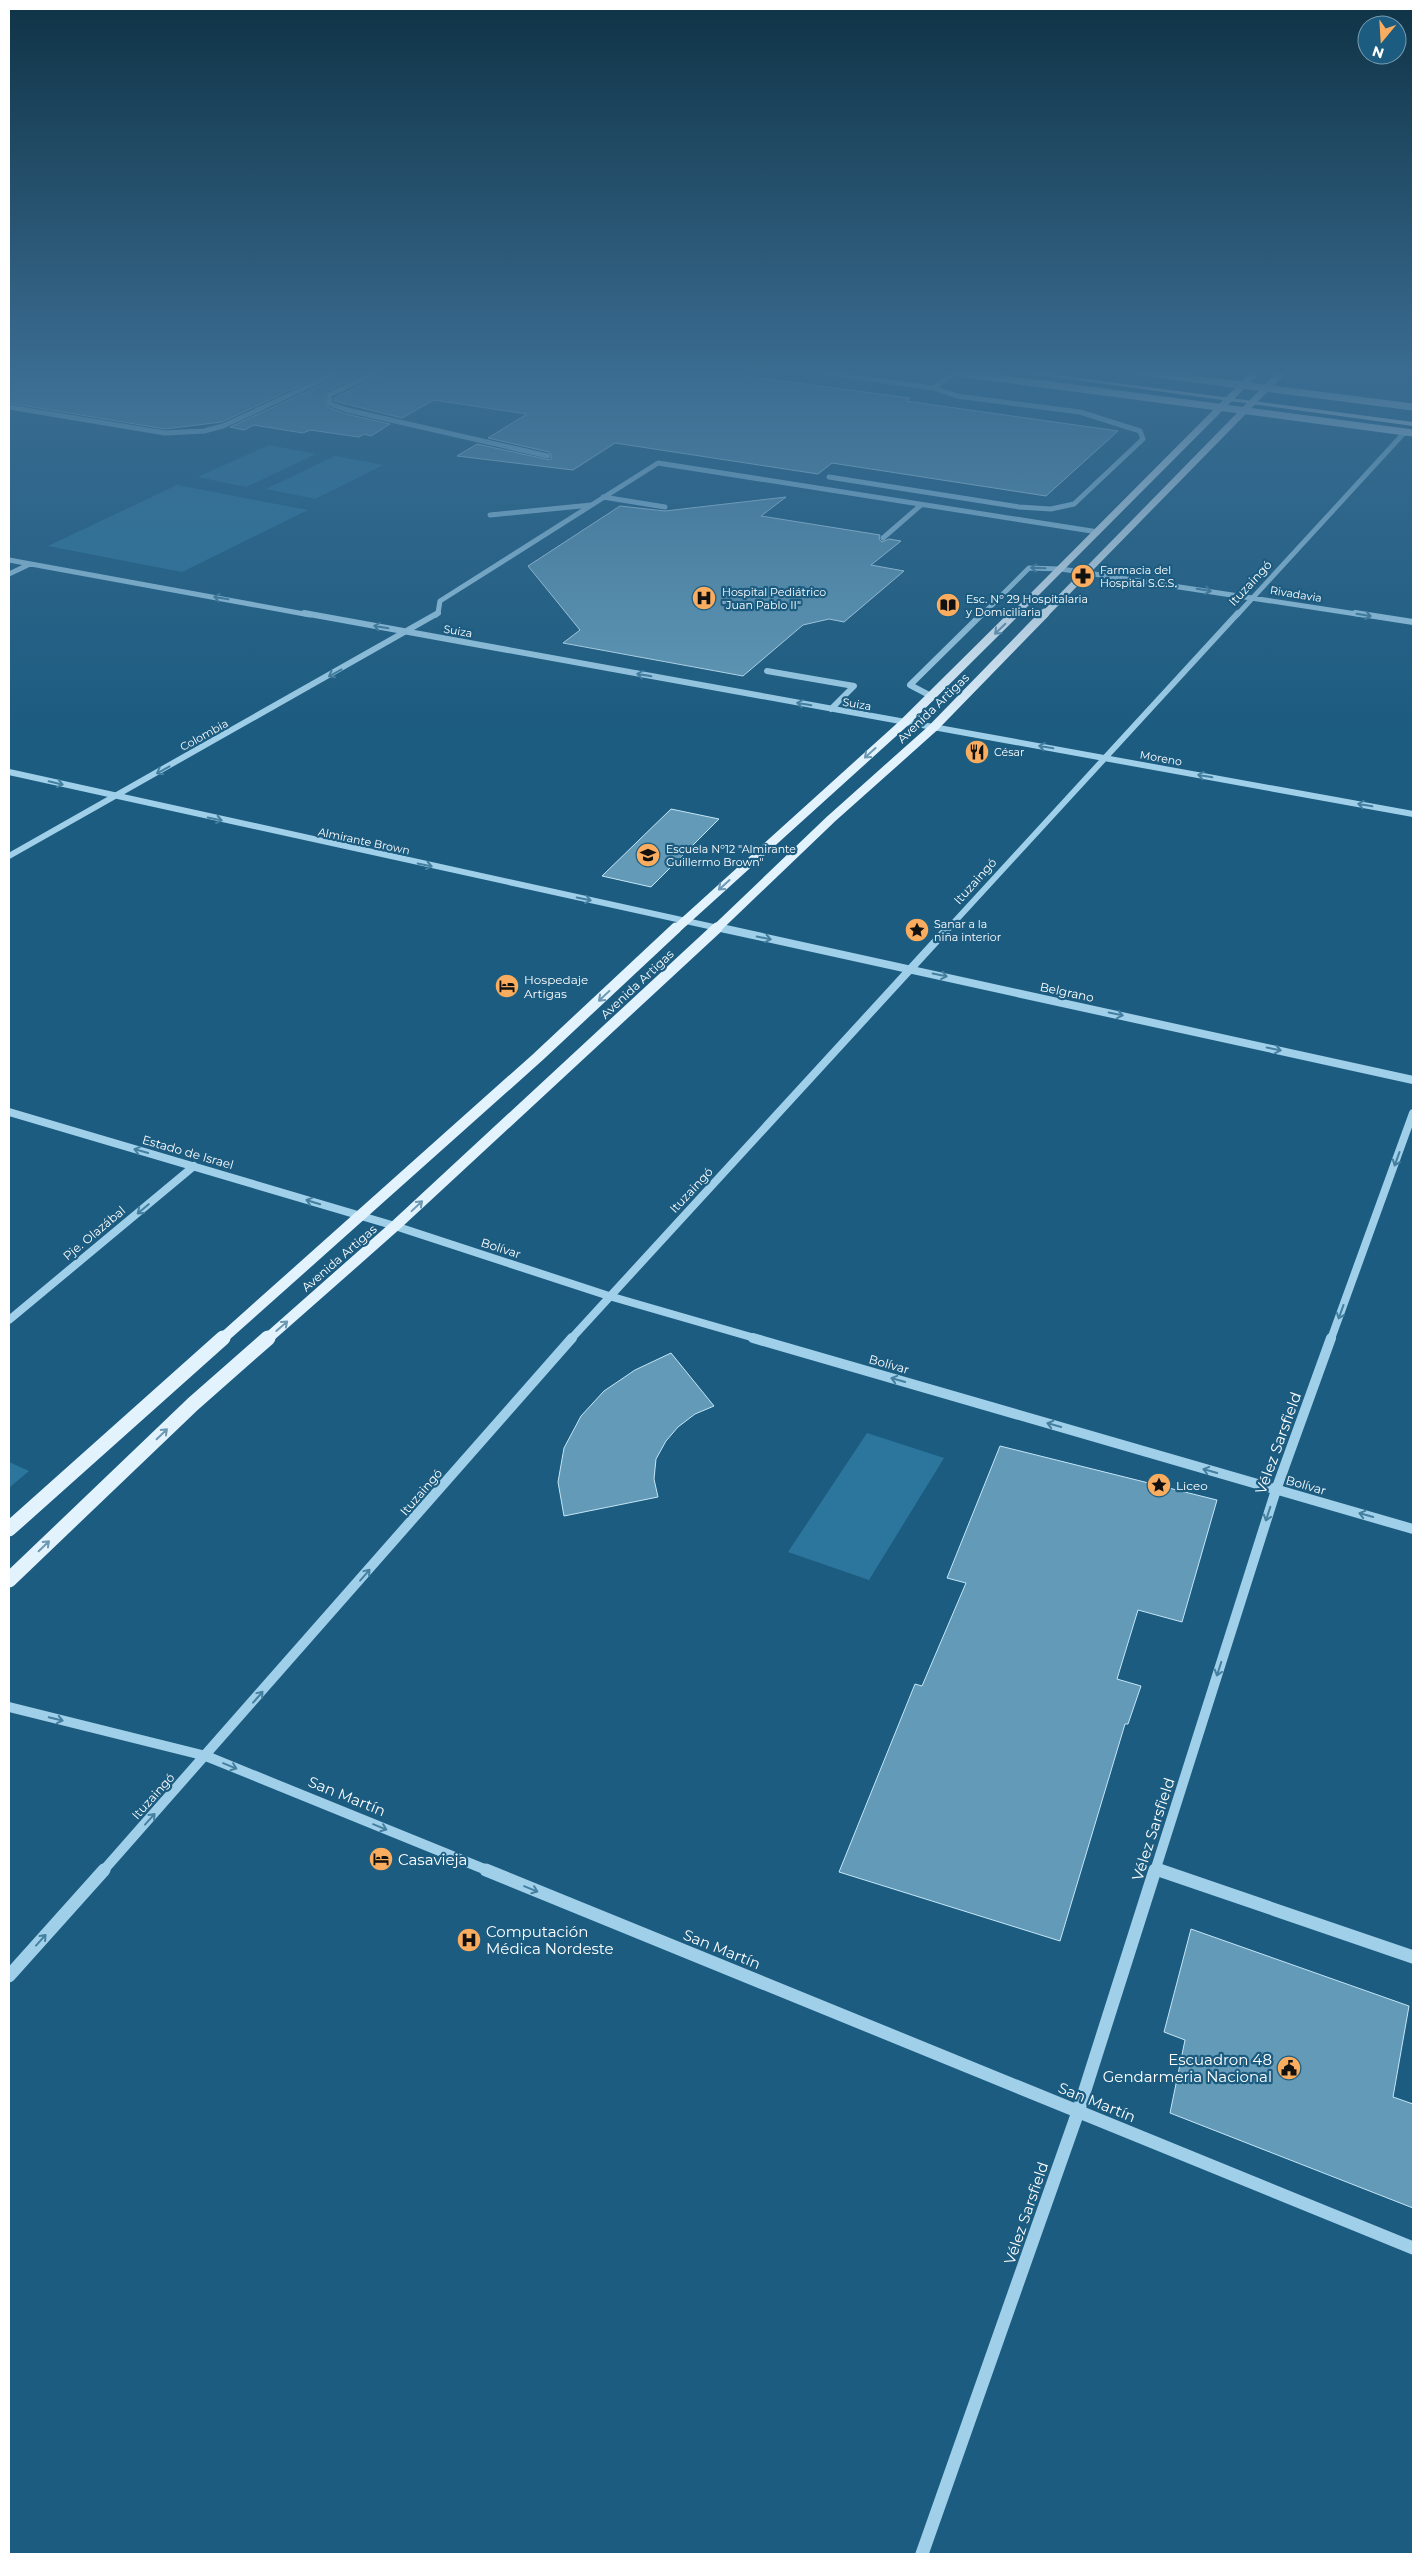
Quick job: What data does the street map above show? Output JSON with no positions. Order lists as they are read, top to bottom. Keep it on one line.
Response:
{"streets":{"main road":["Avenida Artigas"],"street":["Ituzaingó","Rivadavia","Suiza","Colombia","Moreno","Almirante Brown","Belgrano","Estado de Israel","Pje. Olazábal","Bolívar","Vélez Sarsfield","San Martín"]},"crossings":[["Ituzaingó","Rivadavia"],["Ituzaingó","Moreno"],["Ituzaingó","Belgrano"],["Ituzaingó","Bolívar"],["Ituzaingó","San Martín"],["Rivadavia","Avenida Artigas"],["Suiza","Avenida Artigas"],["Suiza","Colombia"],["Suiza","Moreno"],["Avenida Artigas","Colombia"],["Avenida Artigas","Moreno"],["Avenida Artigas","Almirante Brown"],["Avenida Artigas","Belgrano"],["Avenida Artigas","Estado de Israel"],["Avenida Artigas","Bolívar"],["Colombia","Almirante Brown"],["Almirante Brown","Belgrano"],["Estado de Israel","Pje. Olazábal"],["Estado de Israel","Bolívar"],["Bolívar","Vélez Sarsfield"],["Vélez Sarsfield","San Martín"]],"one_way":["Ituzaingó","Suiza","Moreno","Almirante Brown","Belgrano","Estado de Israel","Pje. Olazábal","Bolívar","Vélez Sarsfield","San Martín"],"places":{"pharmacy":["Farmacia del Hospital S.C.S."],"hospital":["Hospital Pediátrico \"Juan Pablo II\"","Computación Médica Nordeste"],"library":["Esc. Nº 29 Hospitalaria y Domiciliaria"],"restaurant":["César"],"school or university":["Escuela Nº12 \"Almirante Guillermo Brown\""],"place":["Sanar a la niña interior","Liceo"],"hotel":["Hospedaje Artigas","Casavieja"],"public building":["Escuadron 48 Gendarmeria Nacional"]},"north":"bottom"}
